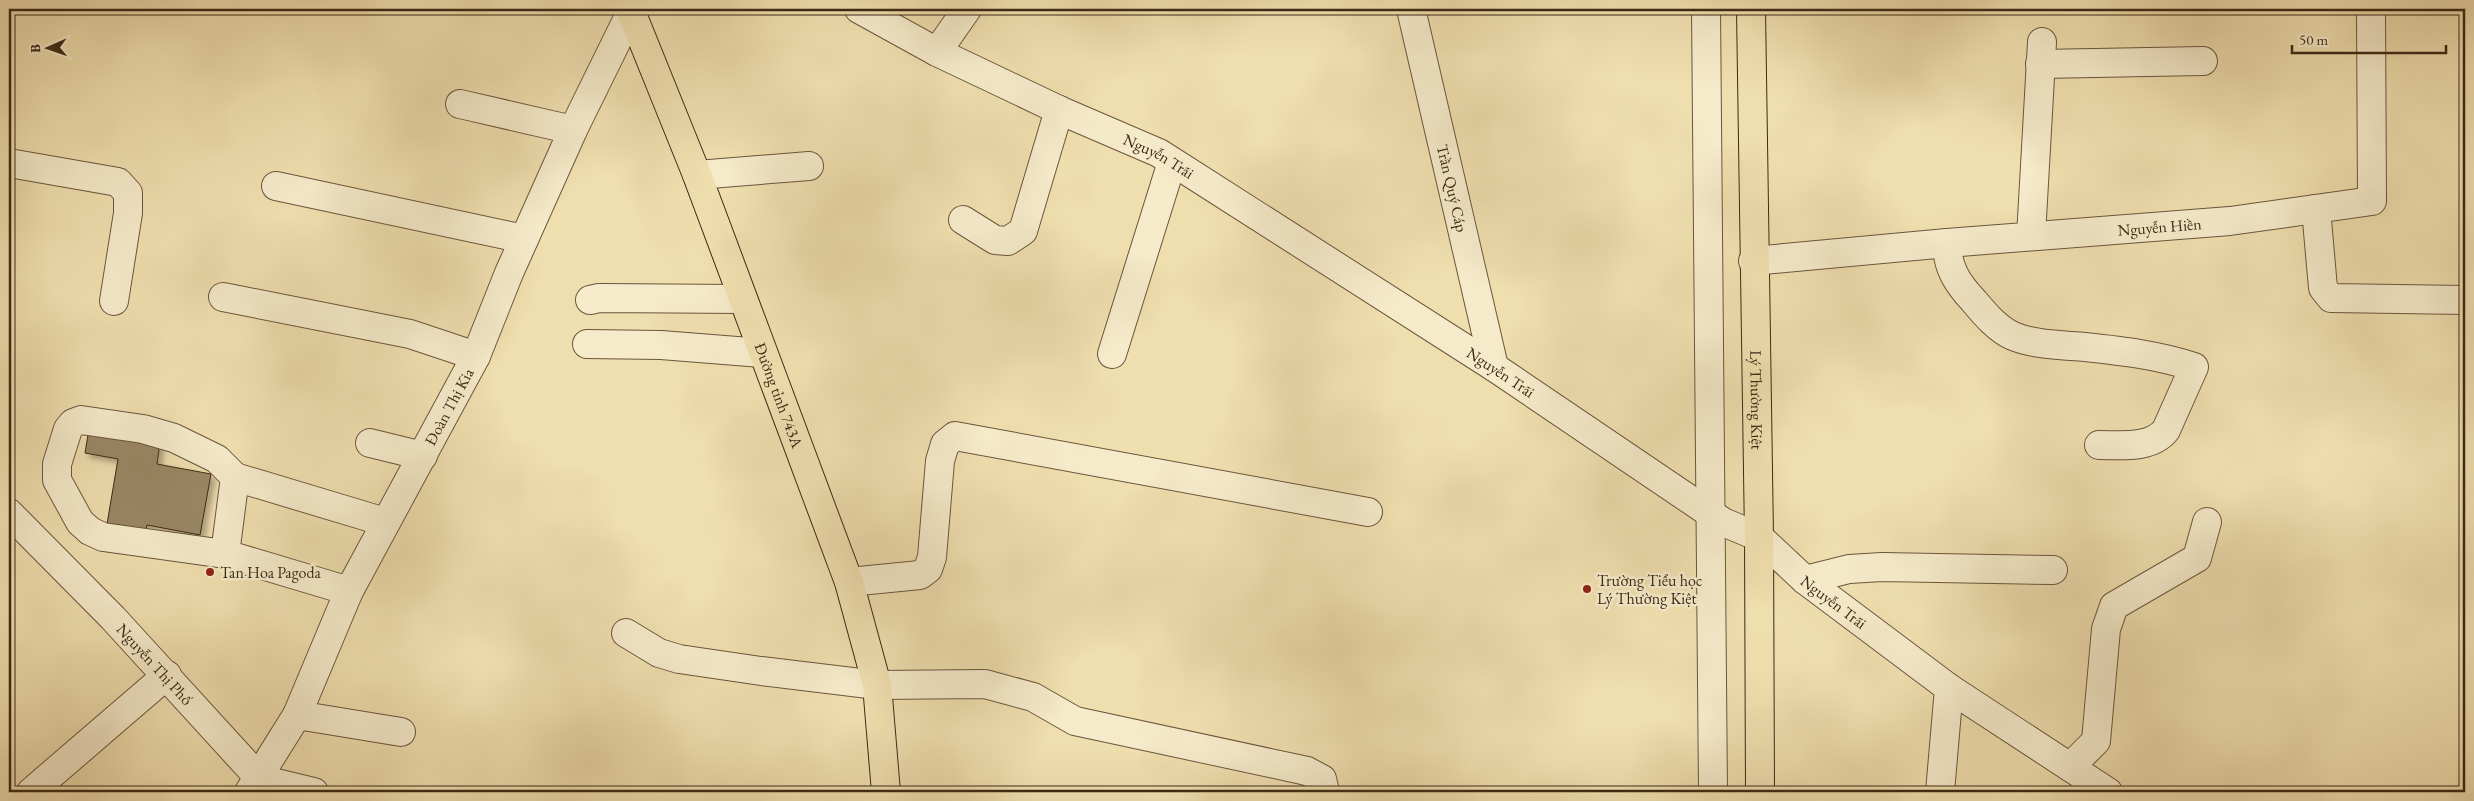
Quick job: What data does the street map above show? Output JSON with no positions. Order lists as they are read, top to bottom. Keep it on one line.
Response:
{"streets":{"main road":["Đường tỉnh 743A","Lý Thường Kiệt"],"street":["Nguyễn Trãi","Trần Quý Cáp","Nguyễn Hiền","Đoàn Thị Kia","Nguyễn Thị Phố"]},"crossings":[["Nguyễn Trãi","Trần Quý Cáp"],["Nguyễn Trãi","Lý Thường Kiệt"],["Nguyễn Hiền","Lý Thường Kiệt"],["Đường tỉnh 743A","Đoàn Thị Kia"],["Đoàn Thị Kia","Nguyễn Thị Phố"]],"places":["Tan Hoa Pagoda","Trường Tiểu học Lý Thường Kiệt"],"scale_bar":"50 m","north":"left"}
